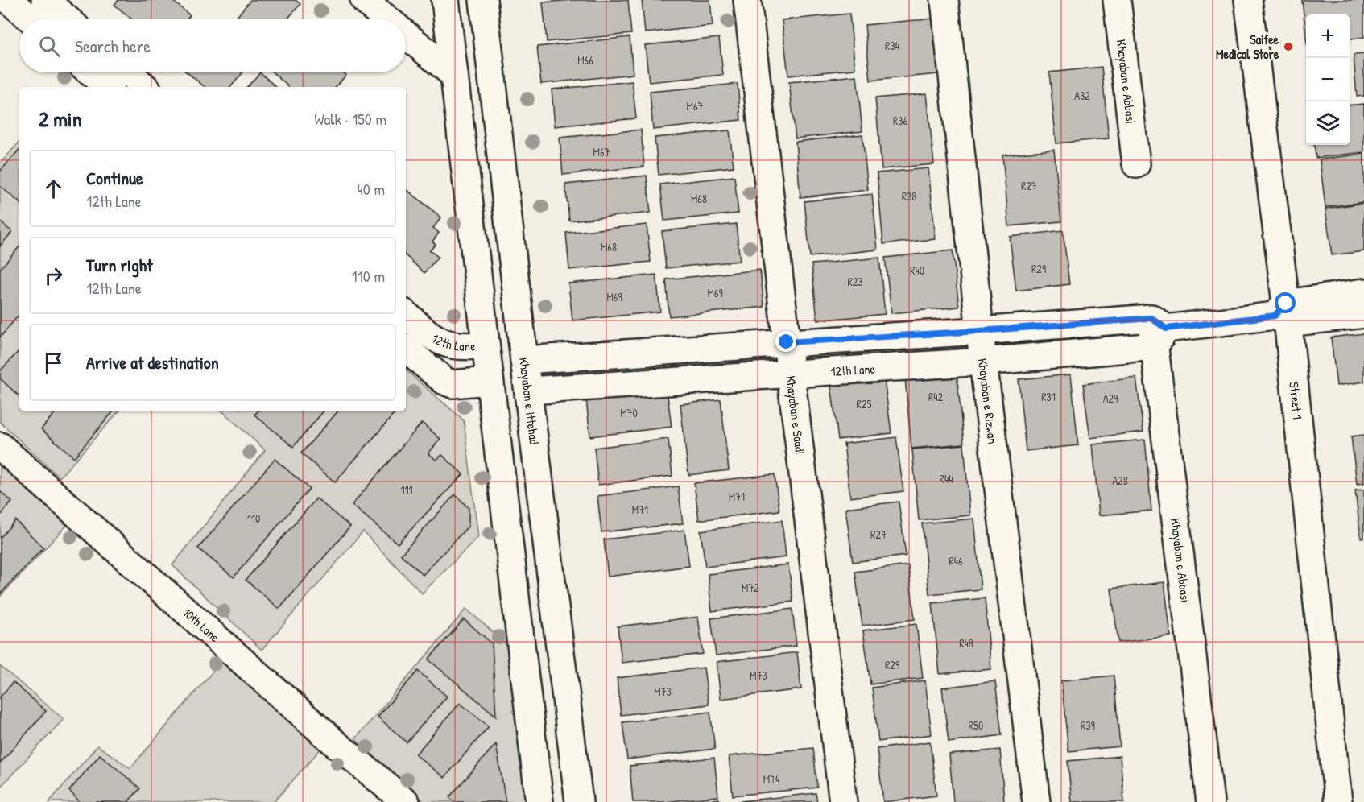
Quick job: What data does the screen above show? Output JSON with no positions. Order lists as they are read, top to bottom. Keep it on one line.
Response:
{"streets":{"street":["Khayaban e Abbasi","12th Lane","Khayaban e Ittehad","Khayaban e Rizwan","Street 1","Khayaban e Saadi","10th Lane"]},"crossings":[["Khayaban e Abbasi","12th Lane"],["12th Lane","Khayaban e Ittehad"],["12th Lane","Khayaban e Rizwan"],["12th Lane","Street 1"],["12th Lane","Khayaban e Saadi"]],"places":["Saifee Medical Store"],"house_numbers":["R34","M66","A32","M67","R36","M67","R27","R38","M68","M68","R29","R40","R23","M69","M69","R42","R31","A29","R25","M70","R44","A28","111","M71","M71","110","R27","R46","M72","R48","R29","M73","M73","R50","R39","M74"],"page":{"map_buttons":["+","−"],"search":"Search here","heading":["2 min","Walk · 150 m"],"list":[["Continue","12th Lane","40 m"],["Turn right","12th Lane","110 m"],"Arrive at destination"]}}
